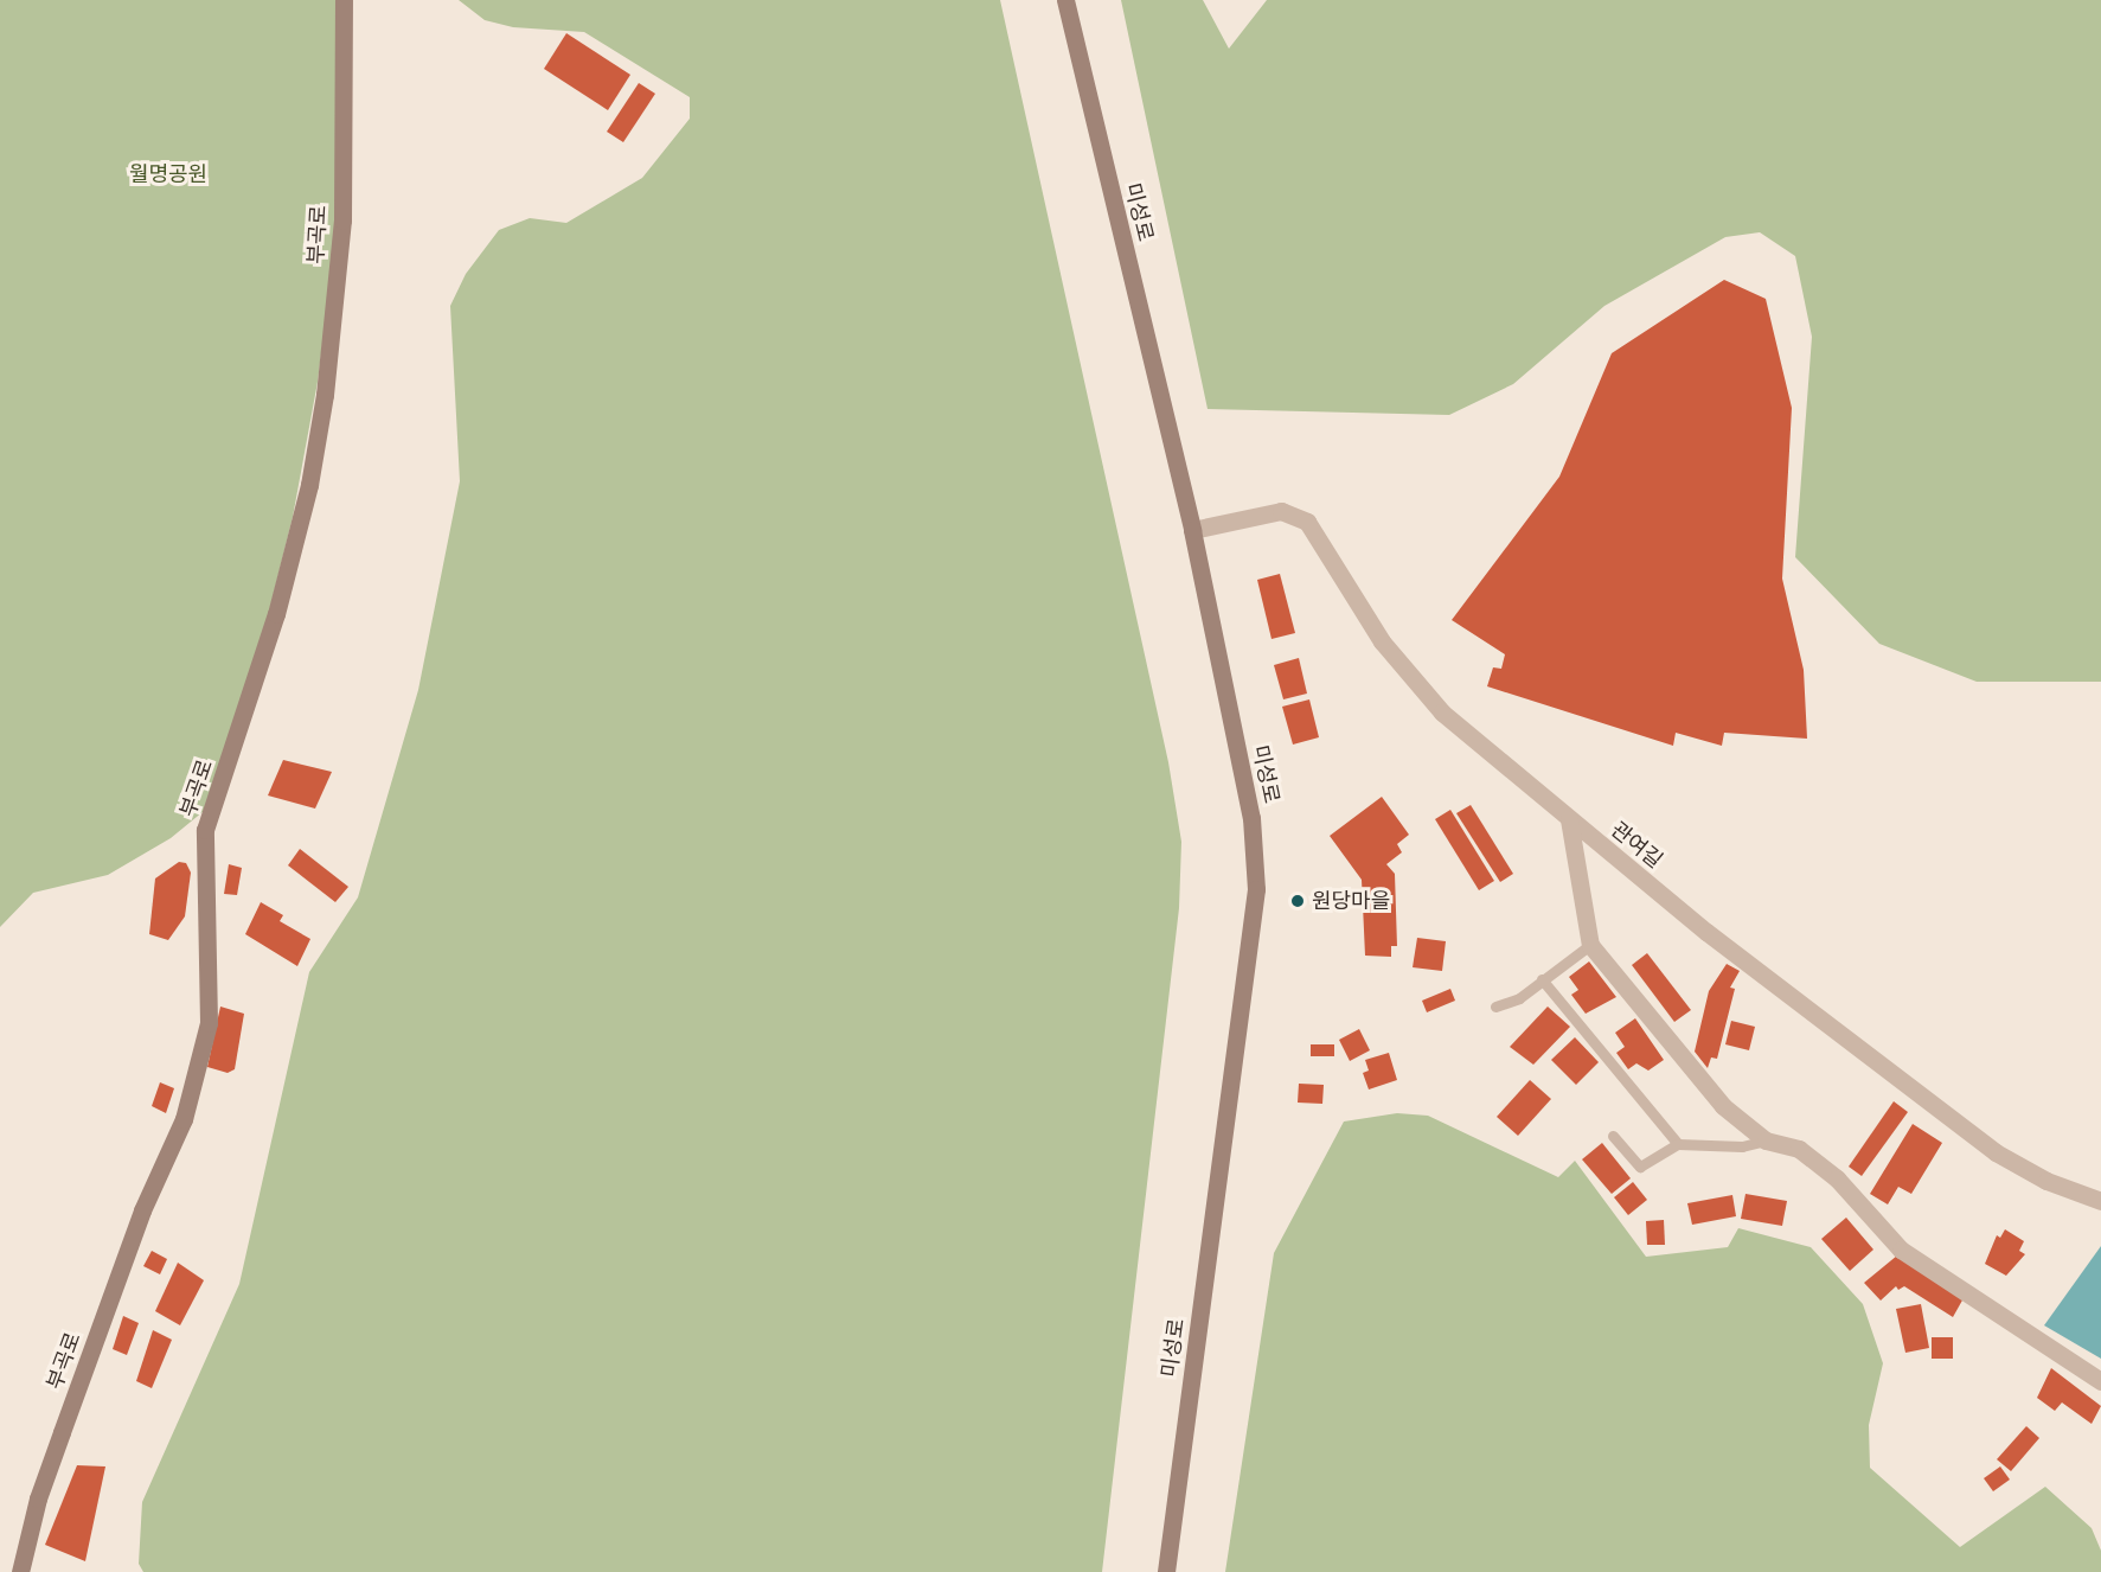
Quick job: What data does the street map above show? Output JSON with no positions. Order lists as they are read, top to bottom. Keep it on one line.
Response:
{"streets":{"street":["미성로","부곡로","관여길"]},"crossings":[["미성로","관여길"]],"parks":["월명공원"],"places":["원당마을"]}
